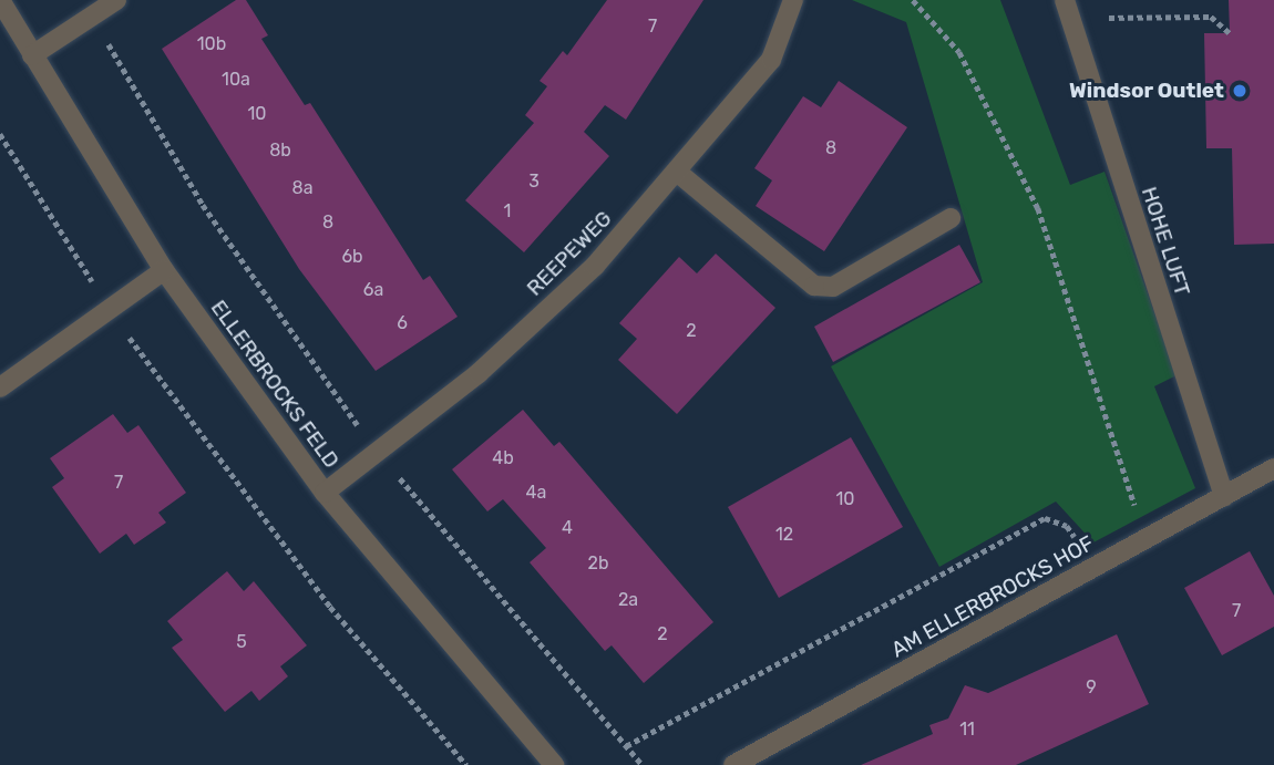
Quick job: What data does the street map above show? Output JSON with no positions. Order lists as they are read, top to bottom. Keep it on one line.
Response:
{"streets":{"street":["HOHE LUFT","REEPEWEG","ELLERBROCKS FELD","AM ELLERBROCKS HOF"]},"crossings":[["HOHE LUFT","AM ELLERBROCKS HOF"],["REEPEWEG","ELLERBROCKS FELD"]],"places":["Windsor Outlet"],"house_numbers":["7","10b","10a","10","8","8b","3","8a","1","8","6b","6a","6","2","4b","7","4a","10","4","12","2b","2a","7","2","5","9","11"]}
